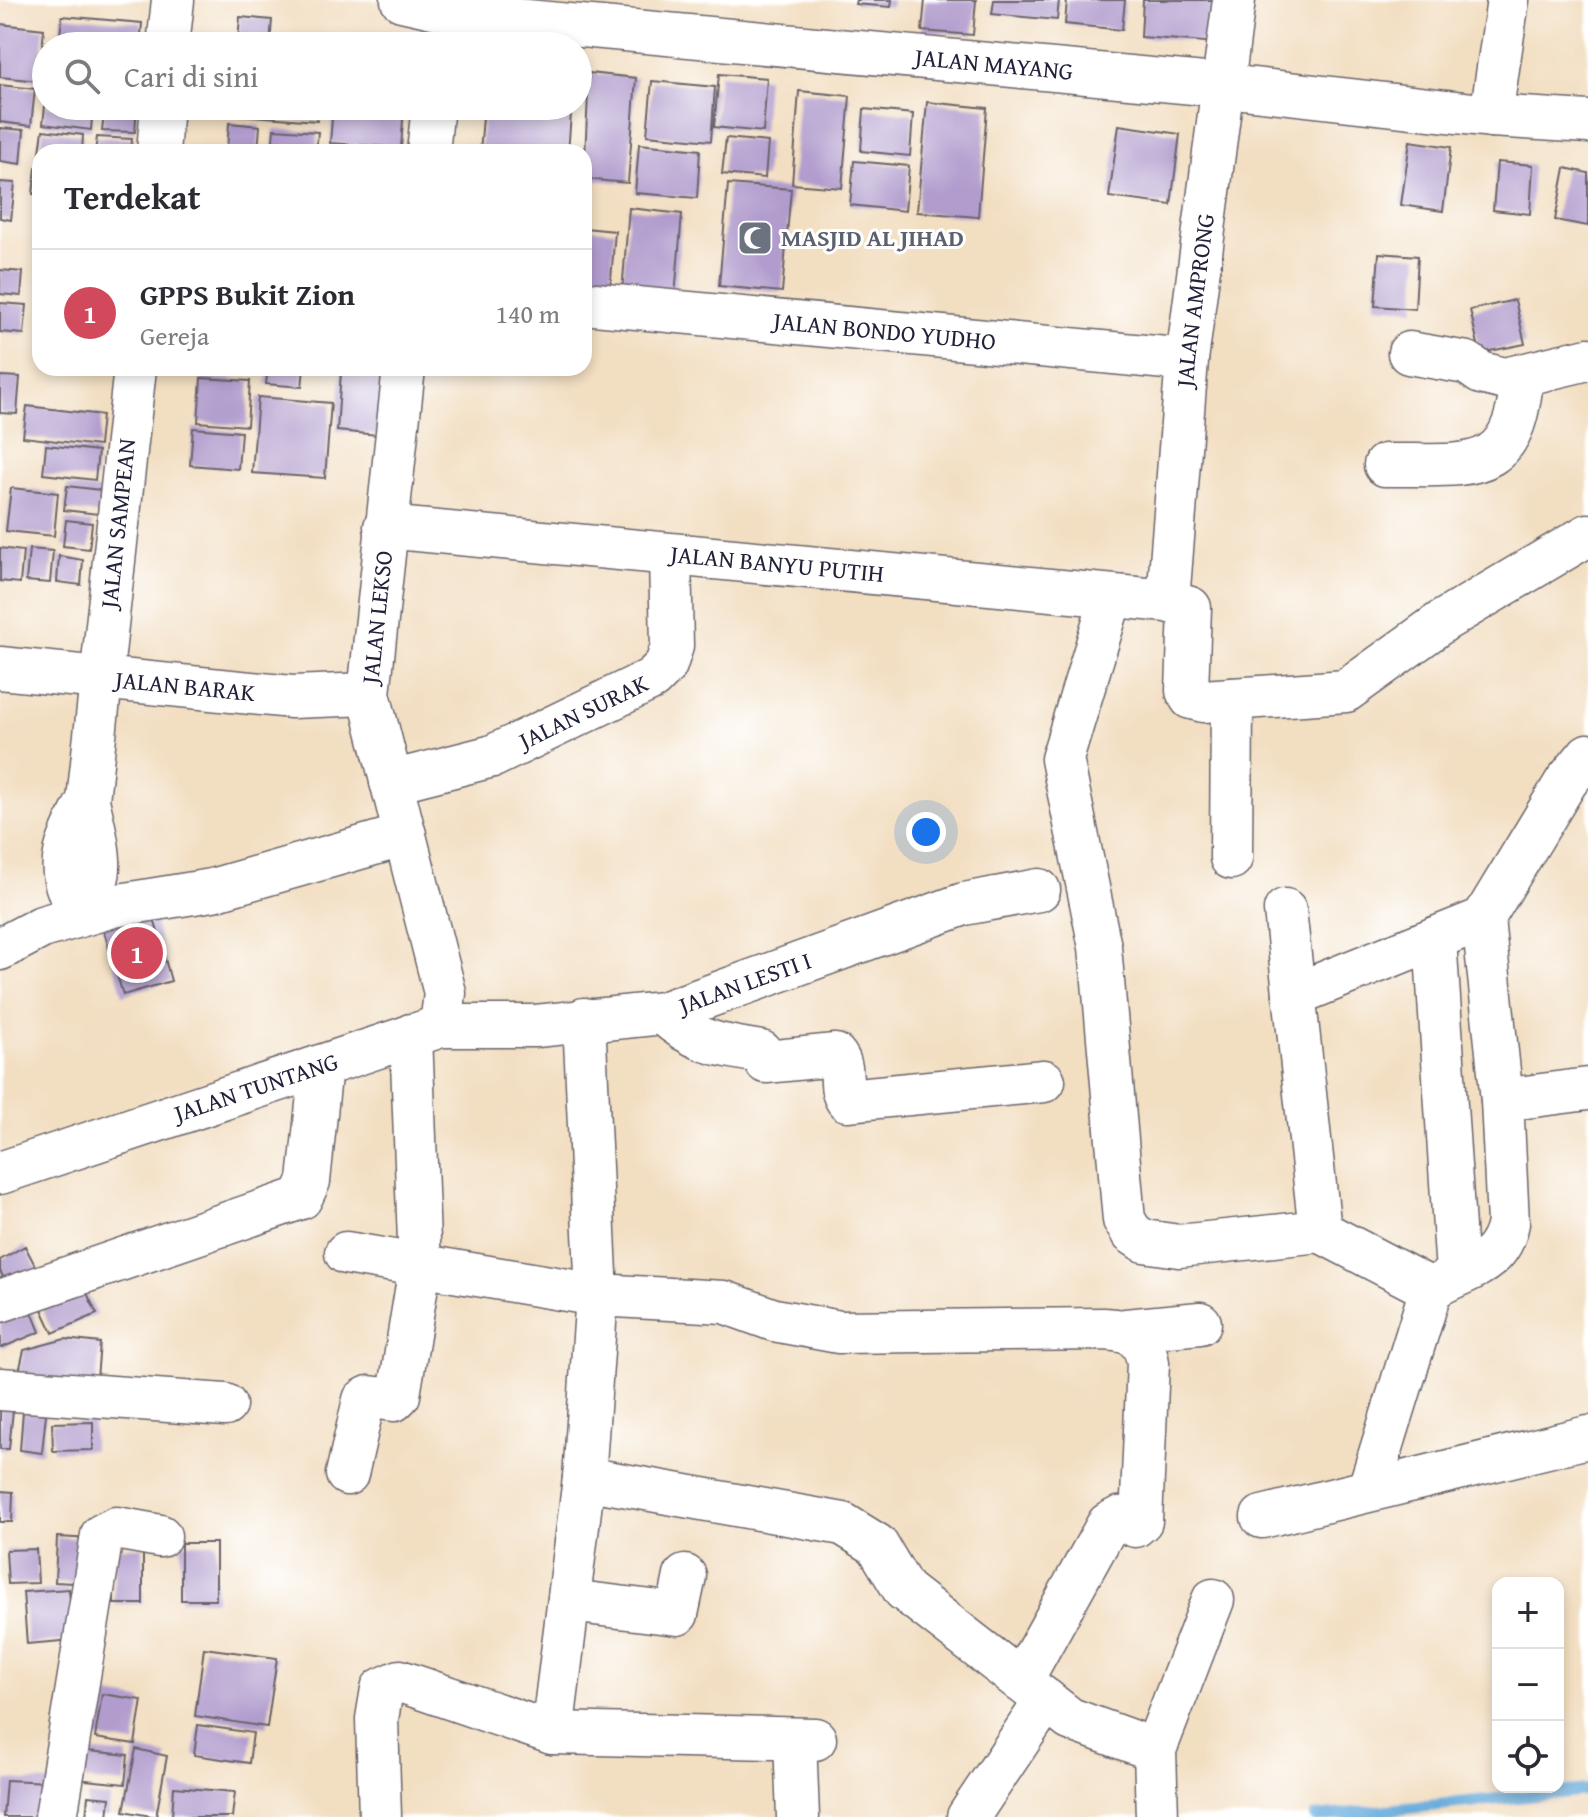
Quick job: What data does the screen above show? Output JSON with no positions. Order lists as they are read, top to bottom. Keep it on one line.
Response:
{"streets":{"street":["JALAN MAYANG","JALAN AMPRONG","JALAN BONDO YUDHO","JALAN SAMPEAN","JALAN BANYU PUTIH","JALAN LEKSO","JALAN BARAK","JALAN SURAK","JALAN LESTI I","JALAN TUNTANG"]},"crossings":[["JALAN MAYANG","JALAN AMPRONG"],["JALAN AMPRONG","JALAN BONDO YUDHO"],["JALAN AMPRONG","JALAN BANYU PUTIH"],["JALAN SAMPEAN","JALAN BARAK"],["JALAN BANYU PUTIH","JALAN LEKSO"],["JALAN BANYU PUTIH","JALAN SURAK"],["JALAN LEKSO","JALAN BARAK"],["JALAN LEKSO","JALAN SURAK"],["JALAN LEKSO","JALAN LESTI I"],["JALAN LEKSO","JALAN TUNTANG"],["JALAN LESTI I","JALAN TUNTANG"]],"places":{"mosque":["MASJID AL JIHAD"]},"page":{"search":"Cari di sini","heading":"Terdekat","list":[{"mark":"1","name":"GPPS Bukit Zion","note":"Gereja","value":"140 m"}],"pins":"1","map_buttons":["+","−"]}}
